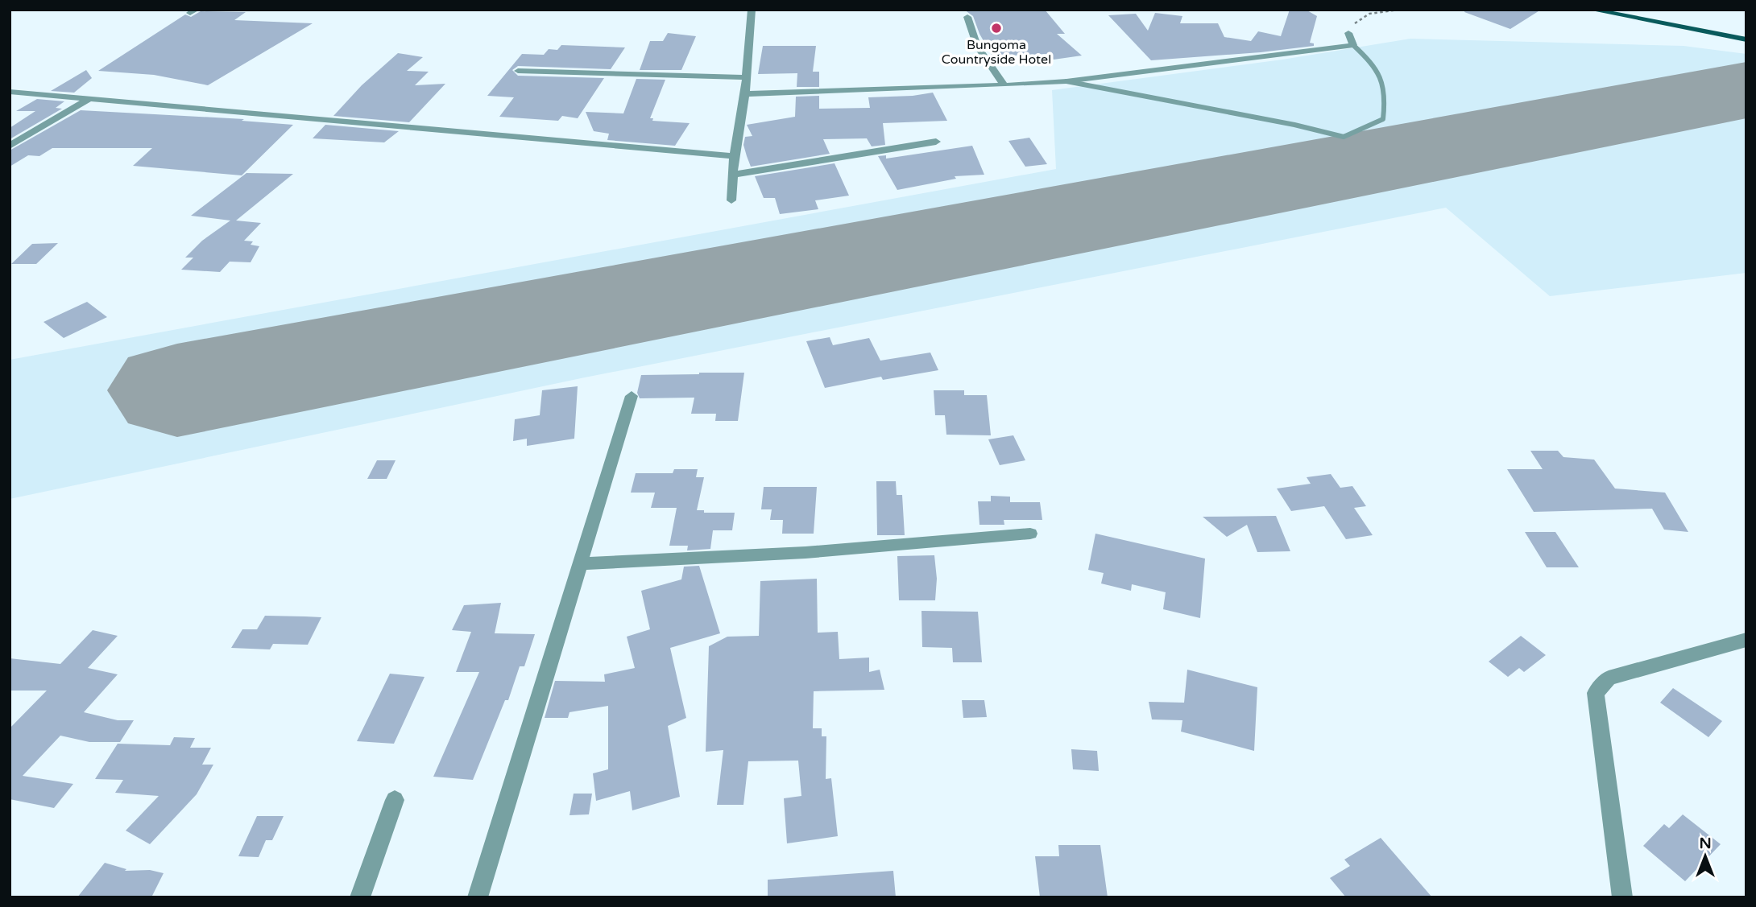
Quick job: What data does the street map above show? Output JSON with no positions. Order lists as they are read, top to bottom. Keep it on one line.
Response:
{"places":["Bungoma Countryside Hotel"],"north":"top"}
